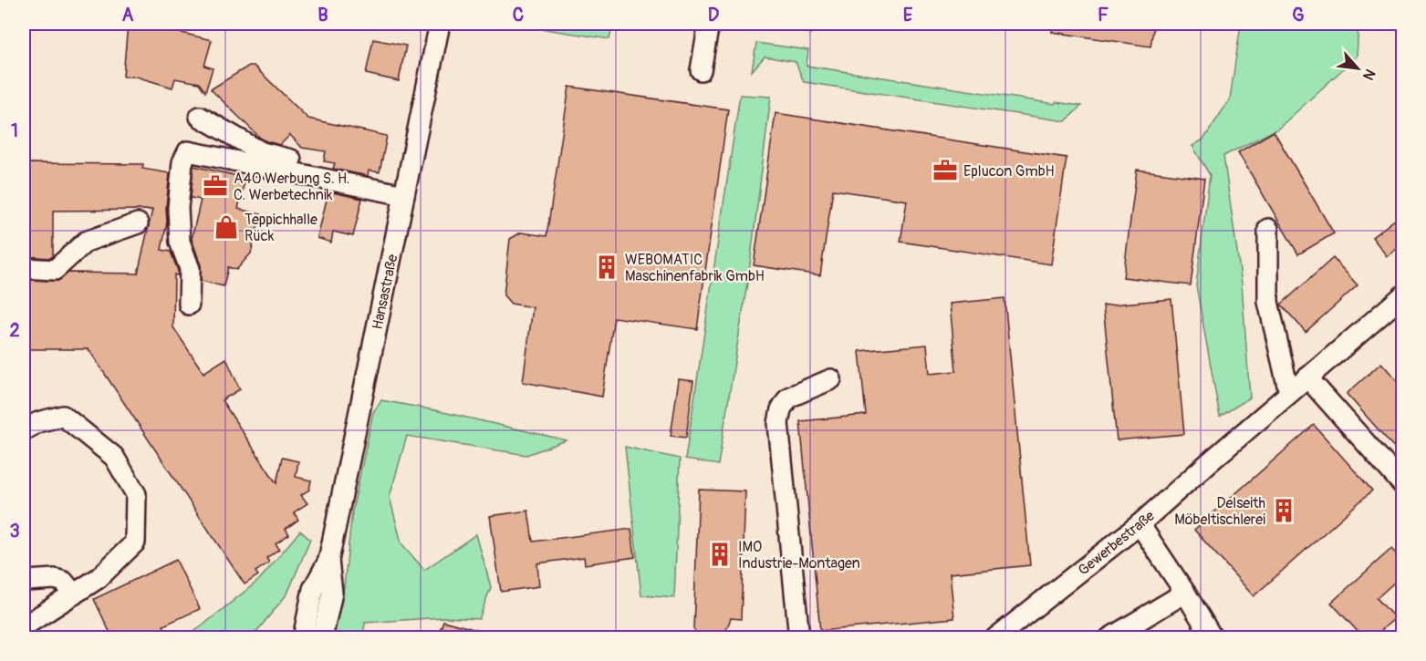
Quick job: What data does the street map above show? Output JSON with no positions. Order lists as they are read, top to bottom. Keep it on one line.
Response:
{"streets":{"street":["Hansastraße","Gewerbestraße"]},"places":{"office":["Eplucon GmbH","A40 Werbung S. H. C. Werbetechnik"],"shop":["Teppichhalle Rück"],"building":["WEBOMATIC Maschinenfabrik GmbH","Delseith Möbeltischlerei","IMO Industrie-Montagen"]},"north":"bottom right","grid":{"columns":["A","B","C","D","E","F","G"],"rows":["1","2","3"]}}
